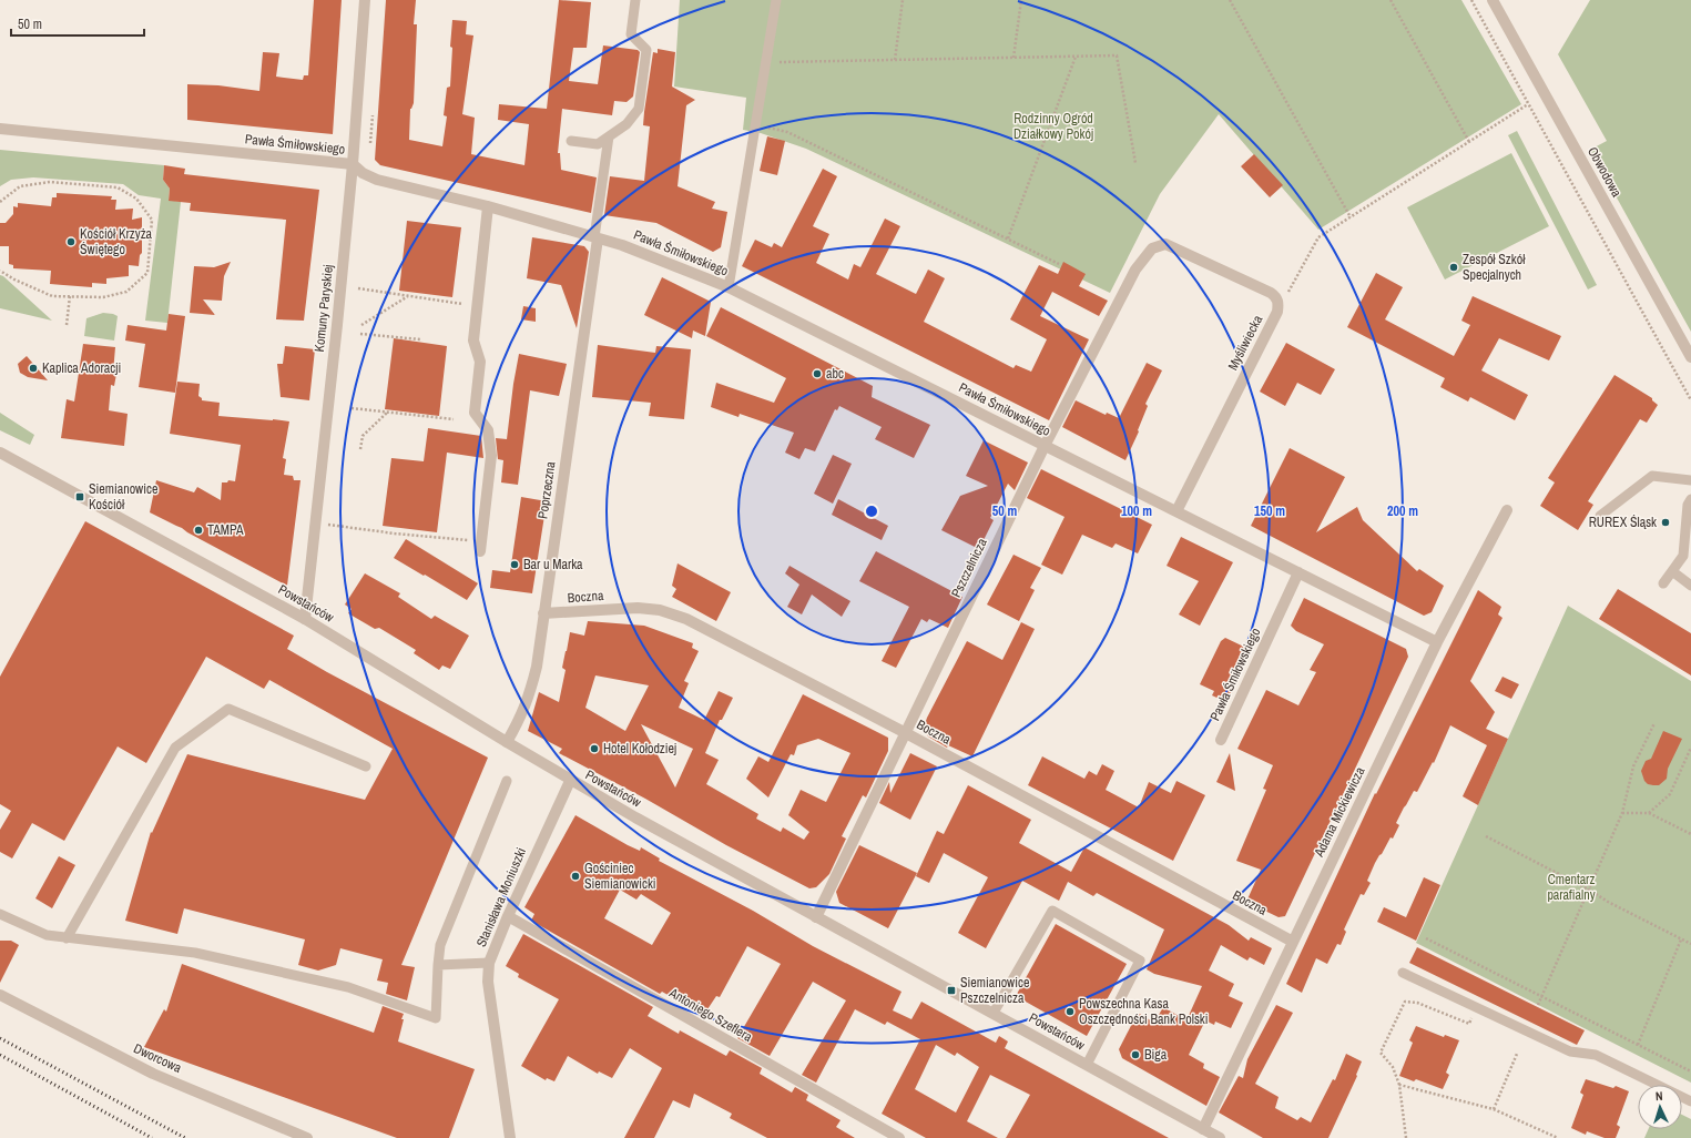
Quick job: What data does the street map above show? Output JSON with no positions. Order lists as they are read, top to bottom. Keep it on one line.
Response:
{"streets":{"street":["Pawła Śmiłowskiego","Obwodowa","Komuny Paryskiej","Myśliwiecka","Poprzeczna","Pszczelnicza","Boczna","Powstańców","Adama Mickiewicza","Stanisława Moniuszki","Antoniego Szeflera","Dworcowa"]},"crossings":[["Pawła Śmiłowskiego","Komuny Paryskiej"],["Pawła Śmiłowskiego","Myśliwiecka"],["Pawła Śmiłowskiego","Poprzeczna"],["Pawła Śmiłowskiego","Pszczelnicza"],["Pawła Śmiłowskiego","Adama Mickiewicza"],["Komuny Paryskiej","Powstańców"],["Myśliwiecka","Pszczelnicza"],["Poprzeczna","Boczna"],["Poprzeczna","Powstańców"],["Pszczelnicza","Boczna"],["Pszczelnicza","Powstańców"],["Boczna","Adama Mickiewicza"],["Powstańców","Adama Mickiewicza"],["Powstańców","Stanisława Moniuszki"],["Stanisława Moniuszki","Antoniego Szeflera"]],"parks":["Rodzinny Ogród Działkowy Pokój","Cmentarz parafialny"],"places":{"other":["Kościół Krzyża Świętego","Zespół Szkół Specjalnych","Kaplica Adoracji","abc","RUREX Śląsk","TAMPA","Bar u Marka","Hotel Kołodziej","Gościniec Siemianowicki","Powszechna Kasa Oszczędności Bank Polski","Biga"],"transit":["Siemianowice Kościół","Siemianowice Pszczelnicza"]},"scale_bar":"50 m","north":"top","rings":["50 m","100 m","150 m","200 m"]}
